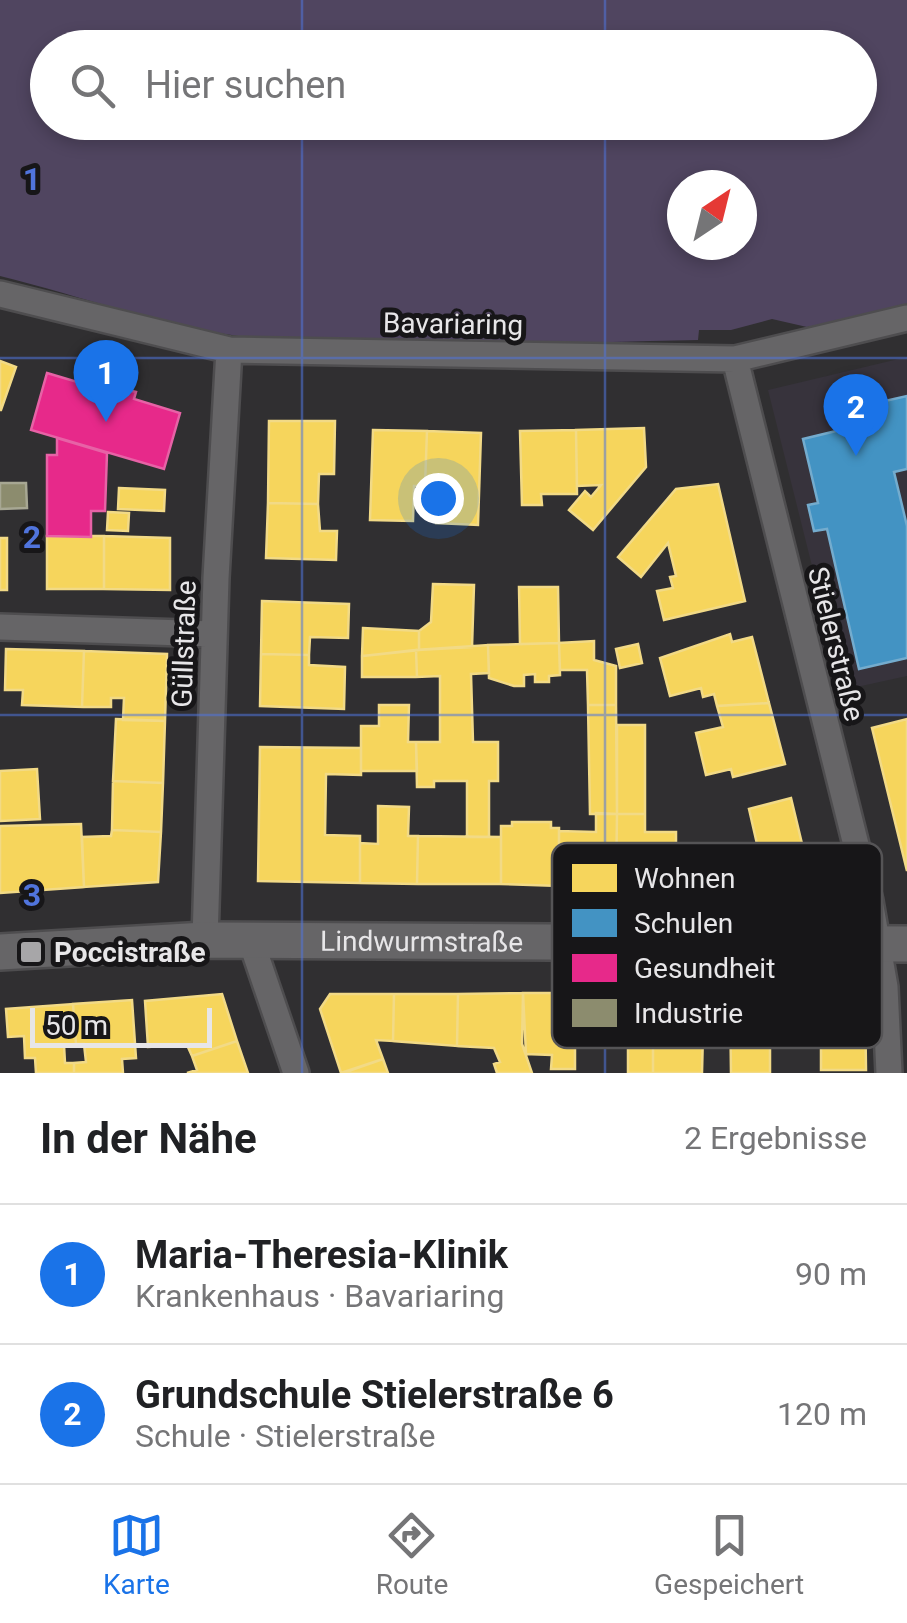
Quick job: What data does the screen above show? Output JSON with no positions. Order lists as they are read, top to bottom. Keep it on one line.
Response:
{"streets":{"main road":["Lindwurmstraße"],"street":["Bavariaring","Güllstraße","Stielerstraße"]},"crossings":[["Bavariaring","Güllstraße"],["Bavariaring","Stielerstraße"],["Güllstraße","Lindwurmstraße"]],"places":{"transit":["Poccistraße"]},"legend":["Wohnen","Schulen","Gesundheit","Industrie"],"scale_bar":"50 m","north":"top right","page":{"search":"Hier suchen","pins":["1","2"],"scale":"50 m","heading":["In der Nähe","2 Ergebnisse"],"list":[{"mark":"1","name":"Maria-Theresia-Klinik","note":"Krankenhaus · Bavariaring","value":"90 m"},{"mark":"2","name":"Grundschule Stielerstraße 6","note":"Schule · Stielerstraße","value":"120 m"}],"nav":["Karte","Route","Gespeichert"]},"grid":{"rows":["1","2","3"]}}
